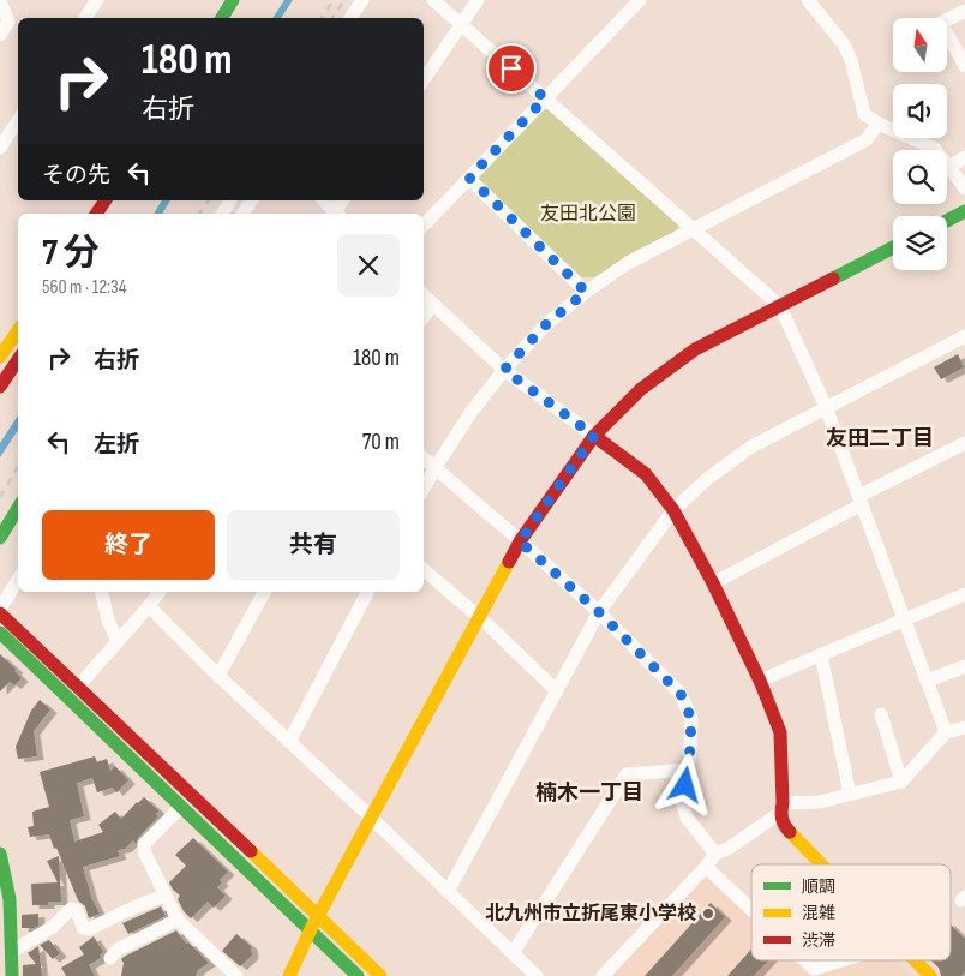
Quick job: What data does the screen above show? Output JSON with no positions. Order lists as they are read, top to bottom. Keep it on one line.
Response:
{"districts":["友田二丁目","楠木一丁目"],"parks":["友田北公園"],"places":["北九州市立折尾東小学校"],"legend":["順調","混雑","渋滞"],"north":"top","page":{"turn":["180 m","右折"],"then":"その先","heading":["7 分","560 m · 12:34"],"list":[{"name":"右折","value":"180 m"},{"name":"左折","value":"70 m"}],"buttons":["終了","共有"]}}
